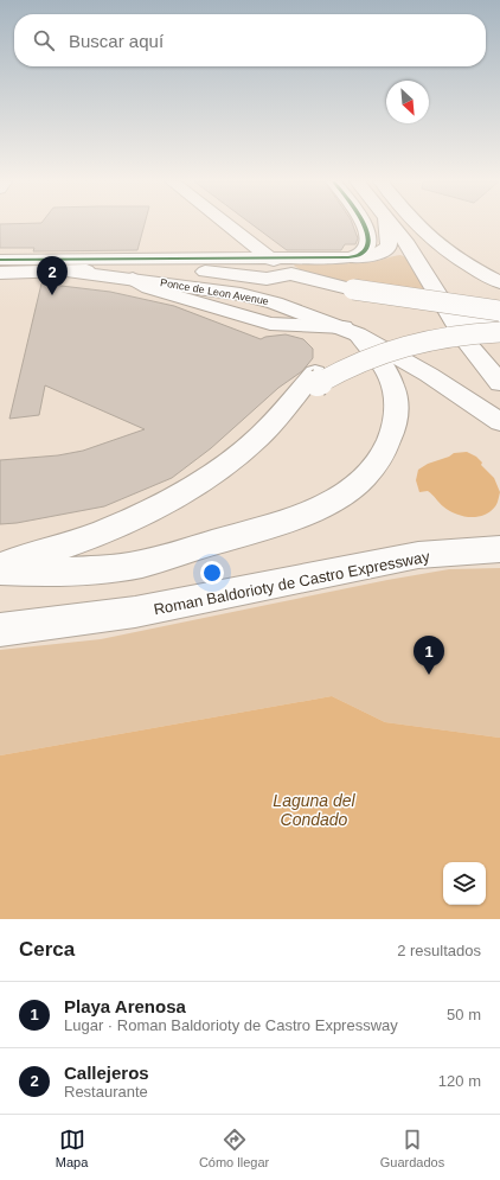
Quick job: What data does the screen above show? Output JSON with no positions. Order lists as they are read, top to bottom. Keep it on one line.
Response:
{"streets":{"main road":["Roman Baldorioty de Castro Expressway"]},"water":["Laguna del Condado"],"north":"bottom right","page":{"search":"Buscar aquí","pins":["2","1"],"heading":["Cerca","2 resultados"],"list":[{"mark":"1","name":"Playa Arenosa","note":"Lugar · Roman Baldorioty de Castro Expressway","value":"50 m"},{"mark":"2","name":"Callejeros","note":"Restaurante","value":"120 m"}],"nav":["Mapa","Cómo llegar","Guardados"]}}
